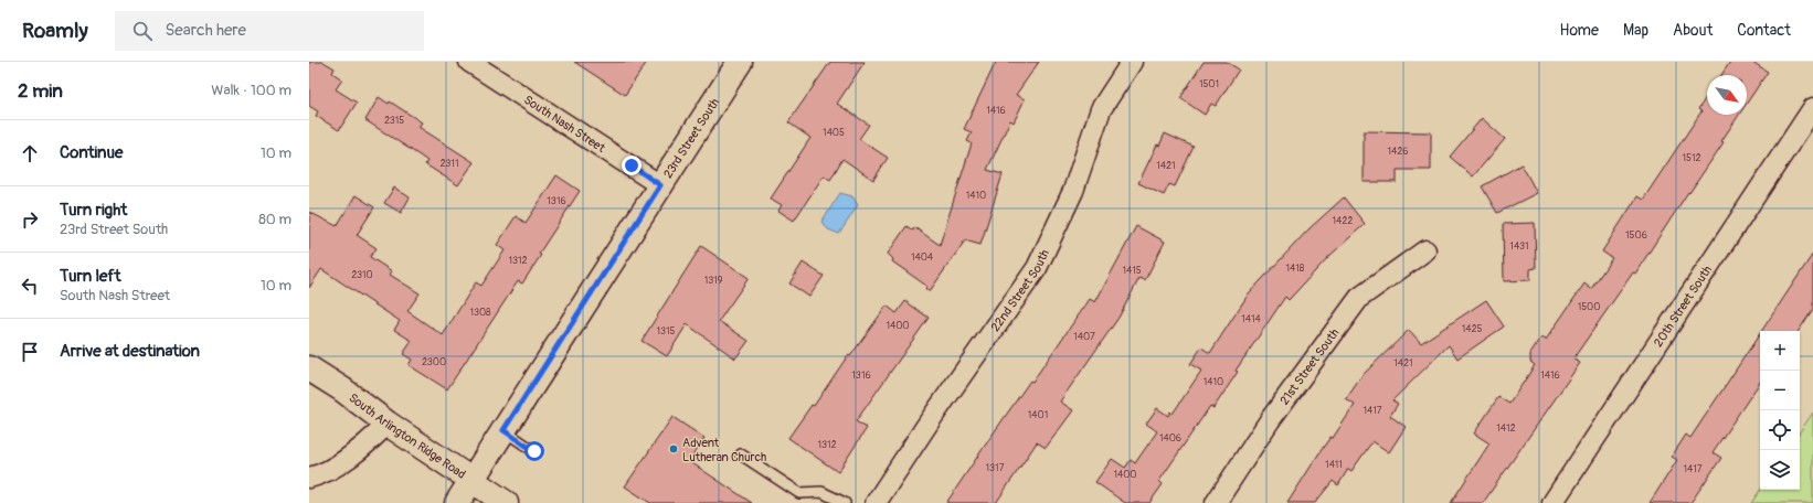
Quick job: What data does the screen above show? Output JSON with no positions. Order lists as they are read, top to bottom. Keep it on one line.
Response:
{"streets":{"street":["South Nash Street","23rd Street South","22nd Street South","20th Street South","21st Street South","South Arlington Ridge Road"]},"crossings":[["South Nash Street","23rd Street South"],["23rd Street South","South Arlington Ridge Road"]],"places":["Advent Lutheran Church"],"house_numbers":["1501","1416","2315","1405","1426","1512","2311","1421","1410","1316","1422","1506","1431","1404","1312","1418","1415","2310","1319","1500","1308","1414","1400","1425","1315","1407","2300","1421","1316","1416","1410","1417","1401","1412","1406","1312","1411","1317","1417","1400"],"north":"bottom right","page":{"header":"Roamly","search":"Search here","nav":["Home","Map","About","Contact"],"heading":["2 min","Walk · 100 m"],"list":[["Continue","10 m"],["Turn right","23rd Street South","80 m"],["Turn left","South Nash Street","10 m"],"Arrive at destination"],"map_buttons":["+","−"]}}
